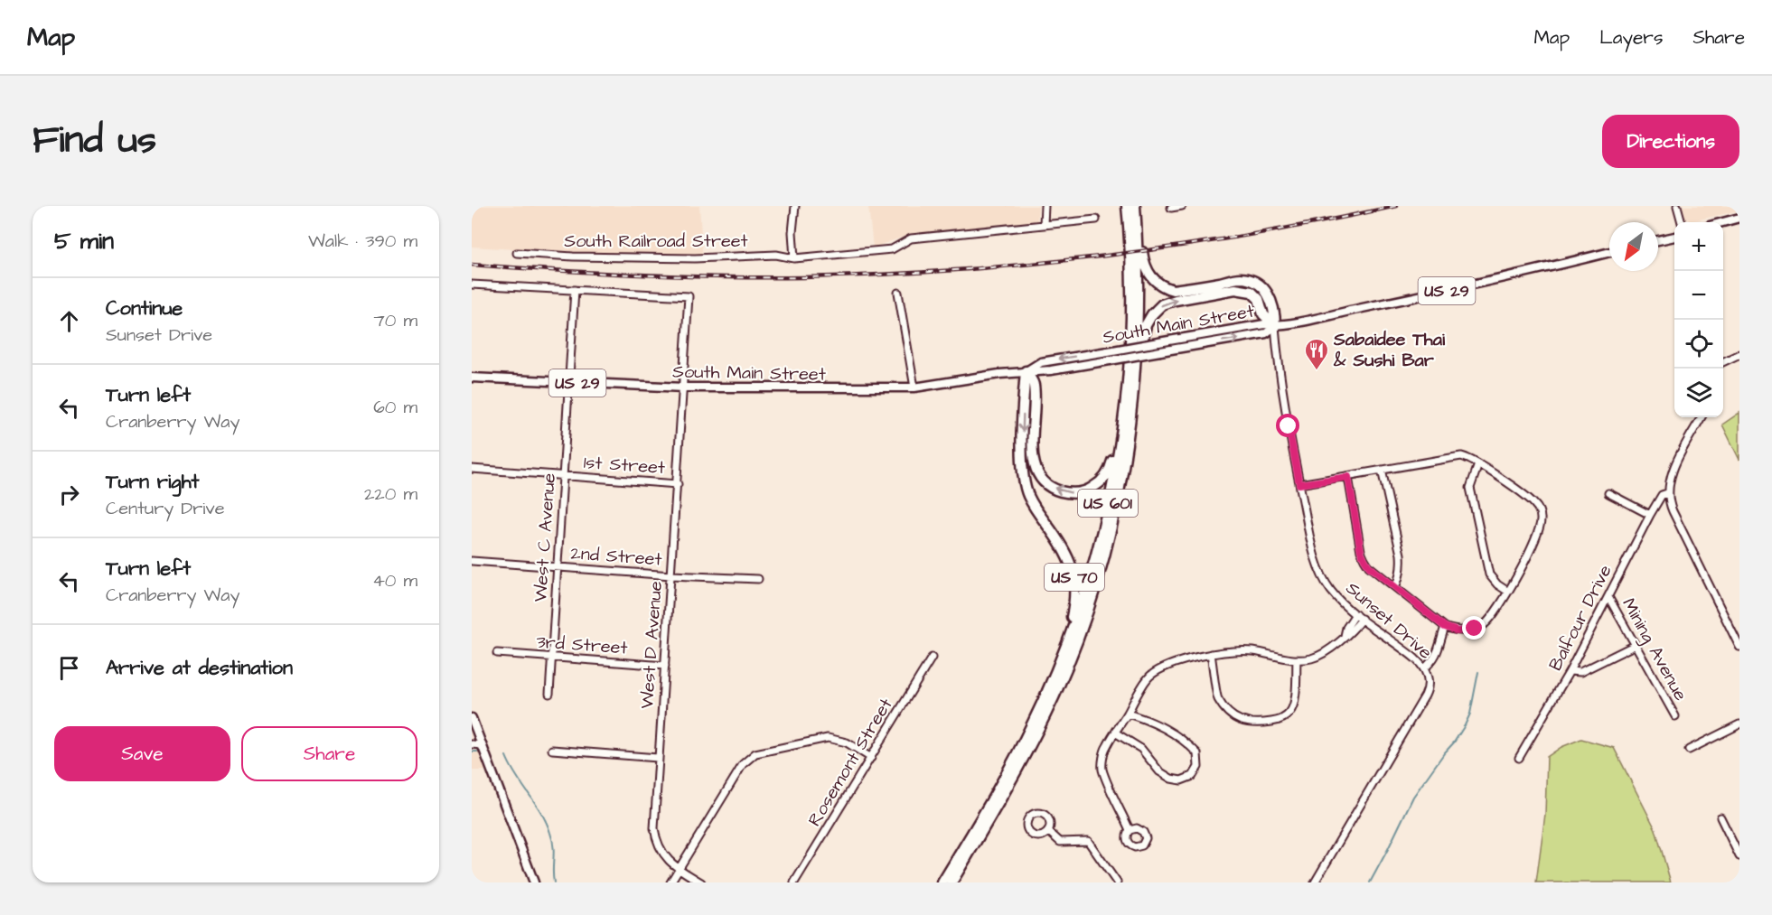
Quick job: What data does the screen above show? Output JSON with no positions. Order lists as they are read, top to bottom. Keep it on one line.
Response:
{"streets":{"highway":["US 601","US 70"],"main road":["US 29","South Main Street"],"street":["South Railroad Street","1st Street","West C Avenue","2nd Street","Balfour Drive","Sunset Drive","3rd Street","West D Avenue","Mining Avenue","Rosemont Street"]},"crossings":[["South Main Street","West C Avenue"],["South Main Street","US 70"],["South Main Street","Sunset Drive"],["South Main Street","West D Avenue"],["1st Street","West C Avenue"],["1st Street","West D Avenue"],["US 601","US 70"],["West C Avenue","2nd Street"],["West C Avenue","3rd Street"],["West C Avenue","West D Avenue"],["2nd Street","West D Avenue"],["US 70","Sunset Drive"],["Balfour Drive","Mining Avenue"],["3rd Street","West D Avenue"]],"places":{"restaurant":["Sabaidee Thai & Sushi Bar"]},"north":"bottom left","page":{"header":"Map","nav":["Map","Layers","Share"],"title":"Find us","buttons":["Directions",["Save","Share"]],"heading":["5 min","Walk · 390 m"],"map_buttons":["+","−"],"list":[["Continue","Sunset Drive","70 m"],["Turn left","Cranberry Way","60 m"],["Turn right","Century Drive","220 m"],["Turn left","Cranberry Way","40 m"],"Arrive at destination"]}}
